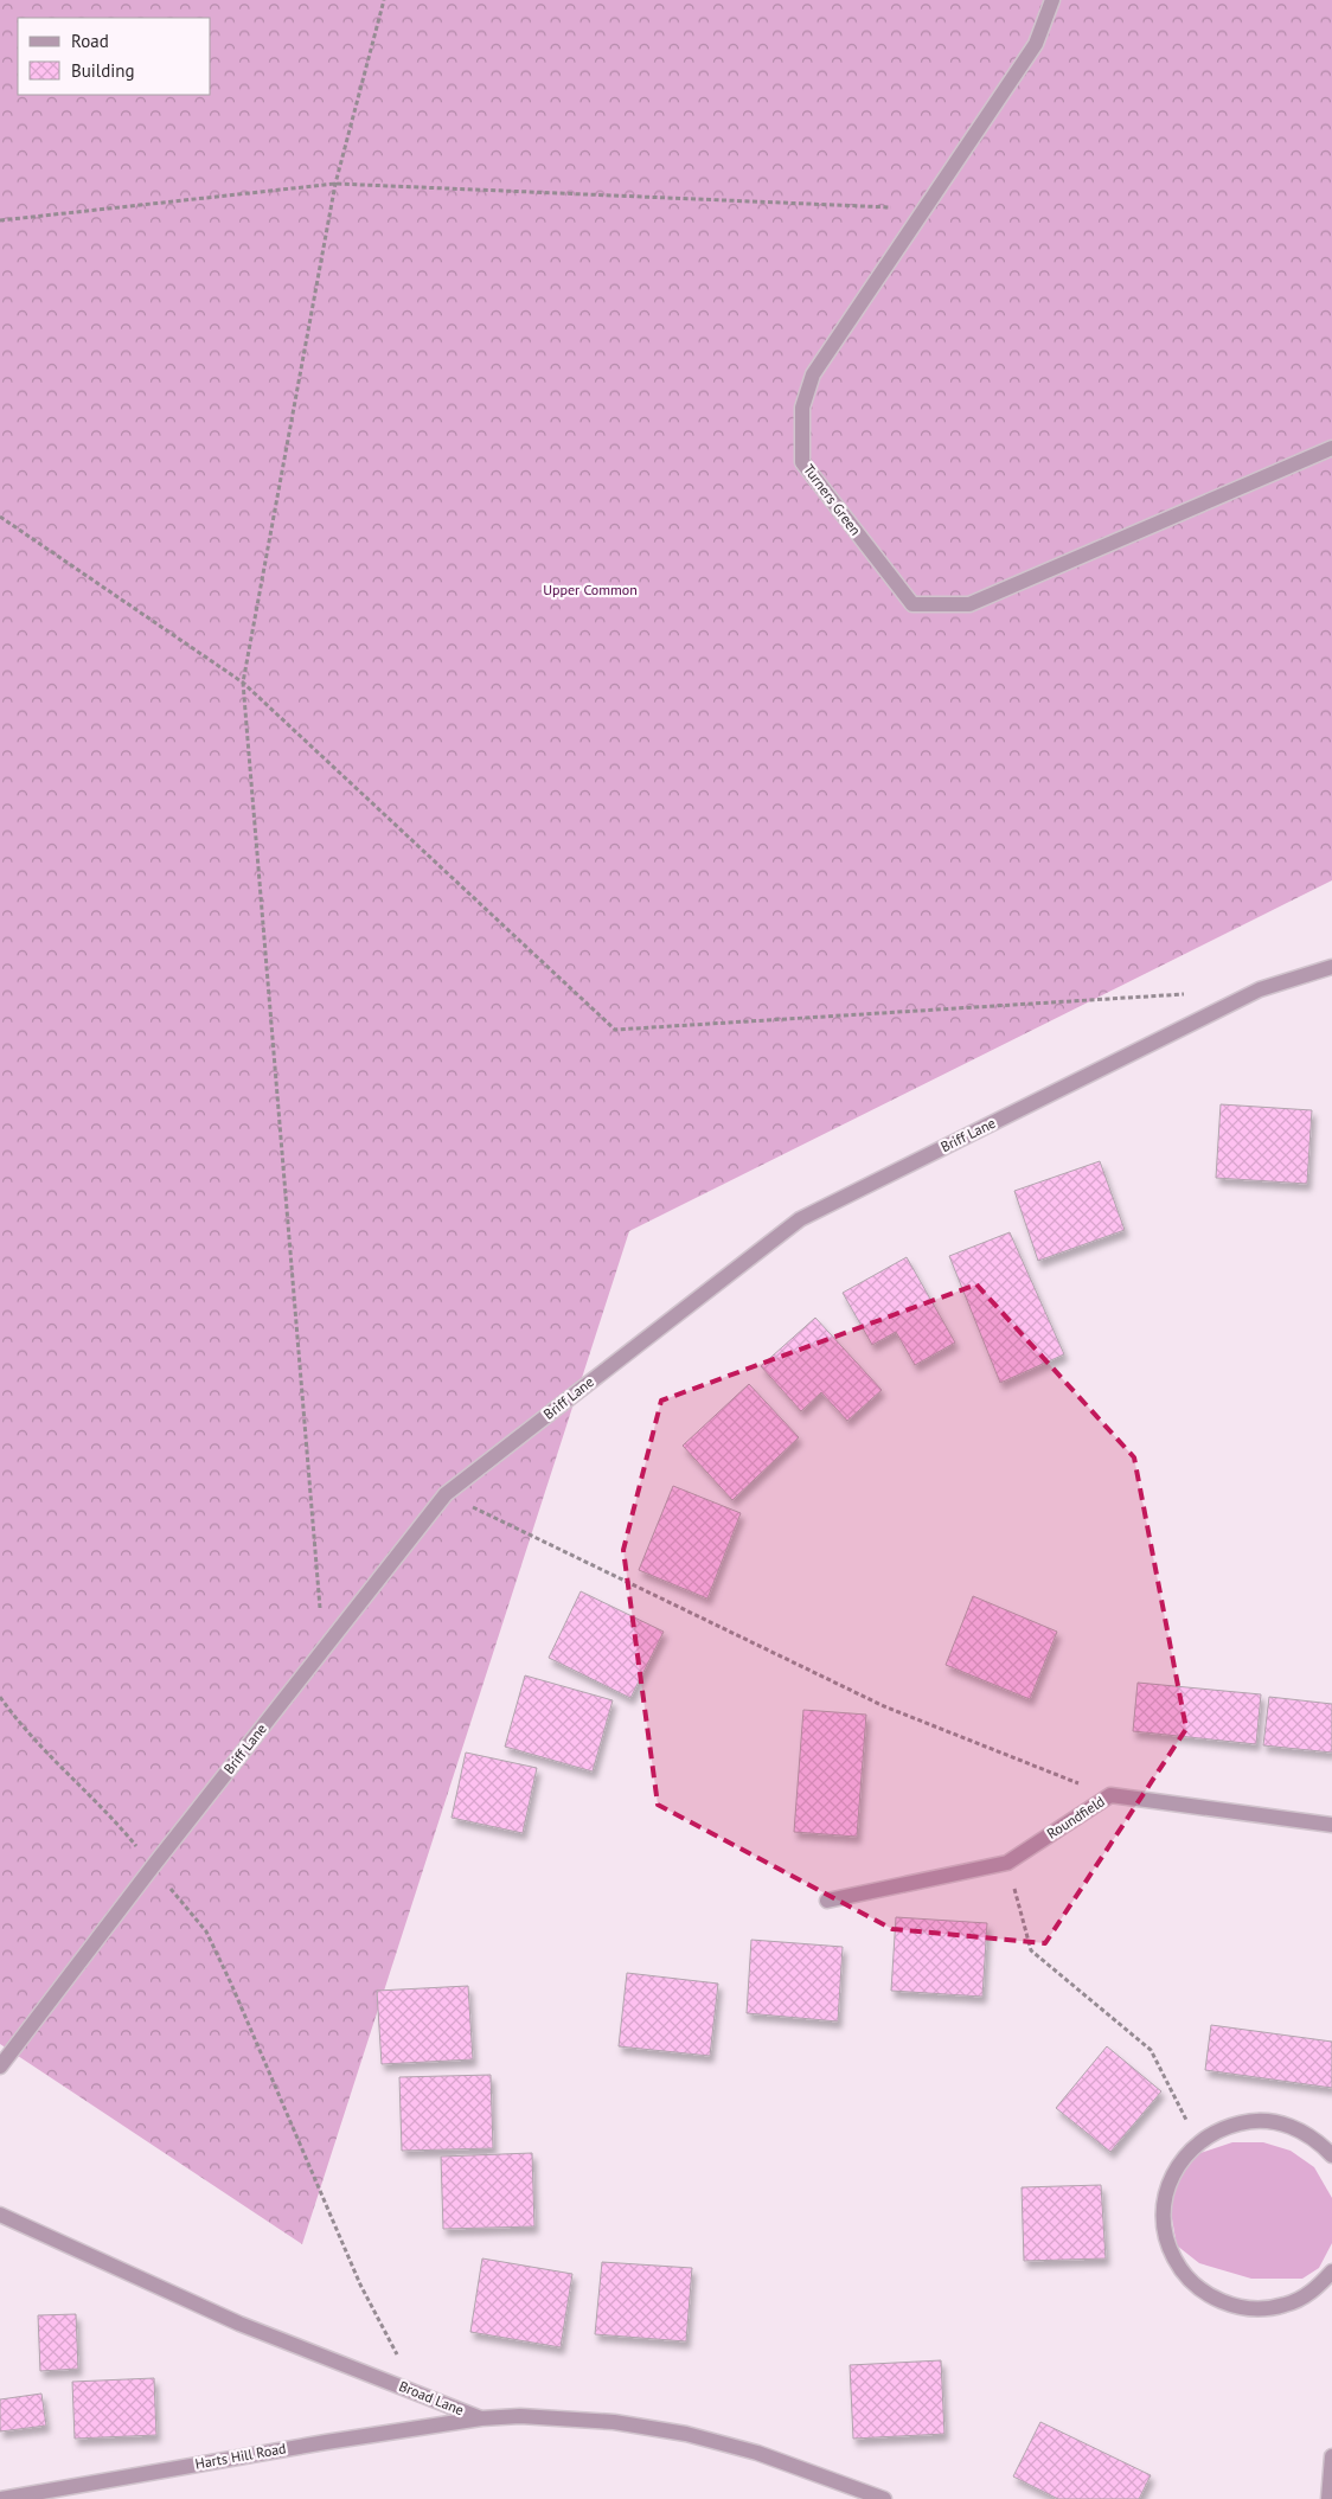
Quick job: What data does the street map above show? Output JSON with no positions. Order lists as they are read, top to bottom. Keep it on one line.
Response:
{"streets":{"street":["Turners Green","Briff Lane","Roundfield","Broad Lane","Harts Hill Road"]},"crossings":[["Broad Lane","Harts Hill Road"]],"parks":["Upper Common"],"legend":["Road","Building"]}
